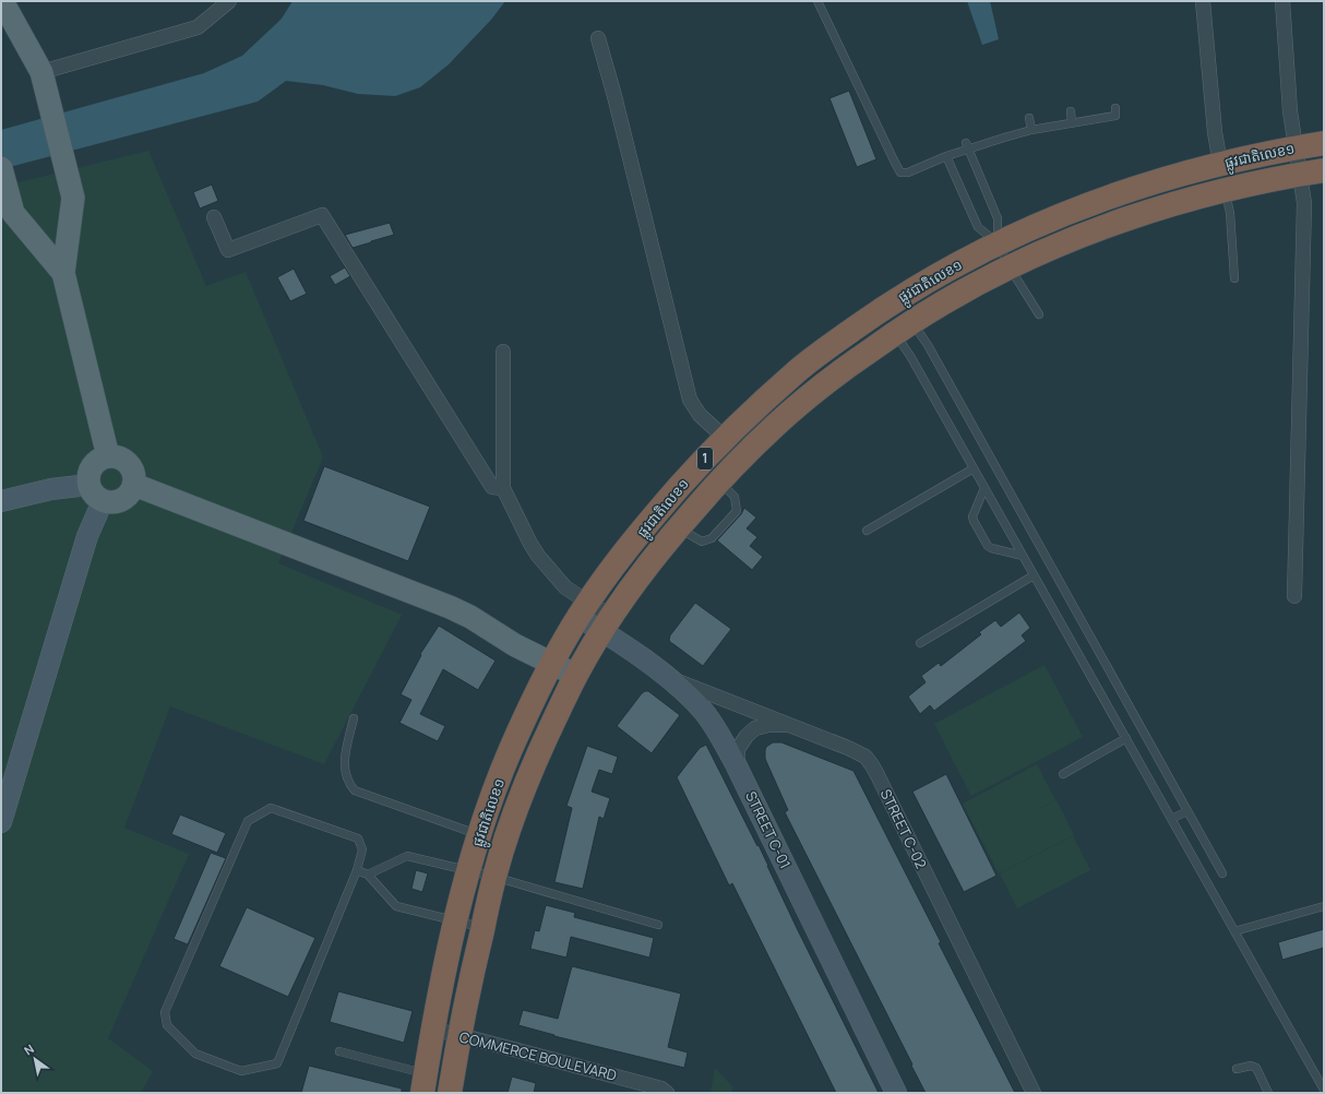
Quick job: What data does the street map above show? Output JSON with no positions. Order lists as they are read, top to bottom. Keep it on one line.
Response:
{"streets":{"highway":["ផ្លូវជាតិលេខ១","1"],"street":["STREET C-02","STREET C-01","COMMERCE BOULEVARD"]},"crossings":[["ផ្លូវជាតិលេខ១","STREET C-01"],["ផ្លូវជាតិលេខ១","COMMERCE BOULEVARD"],["STREET C-02","STREET C-01"]],"north":"top left"}
